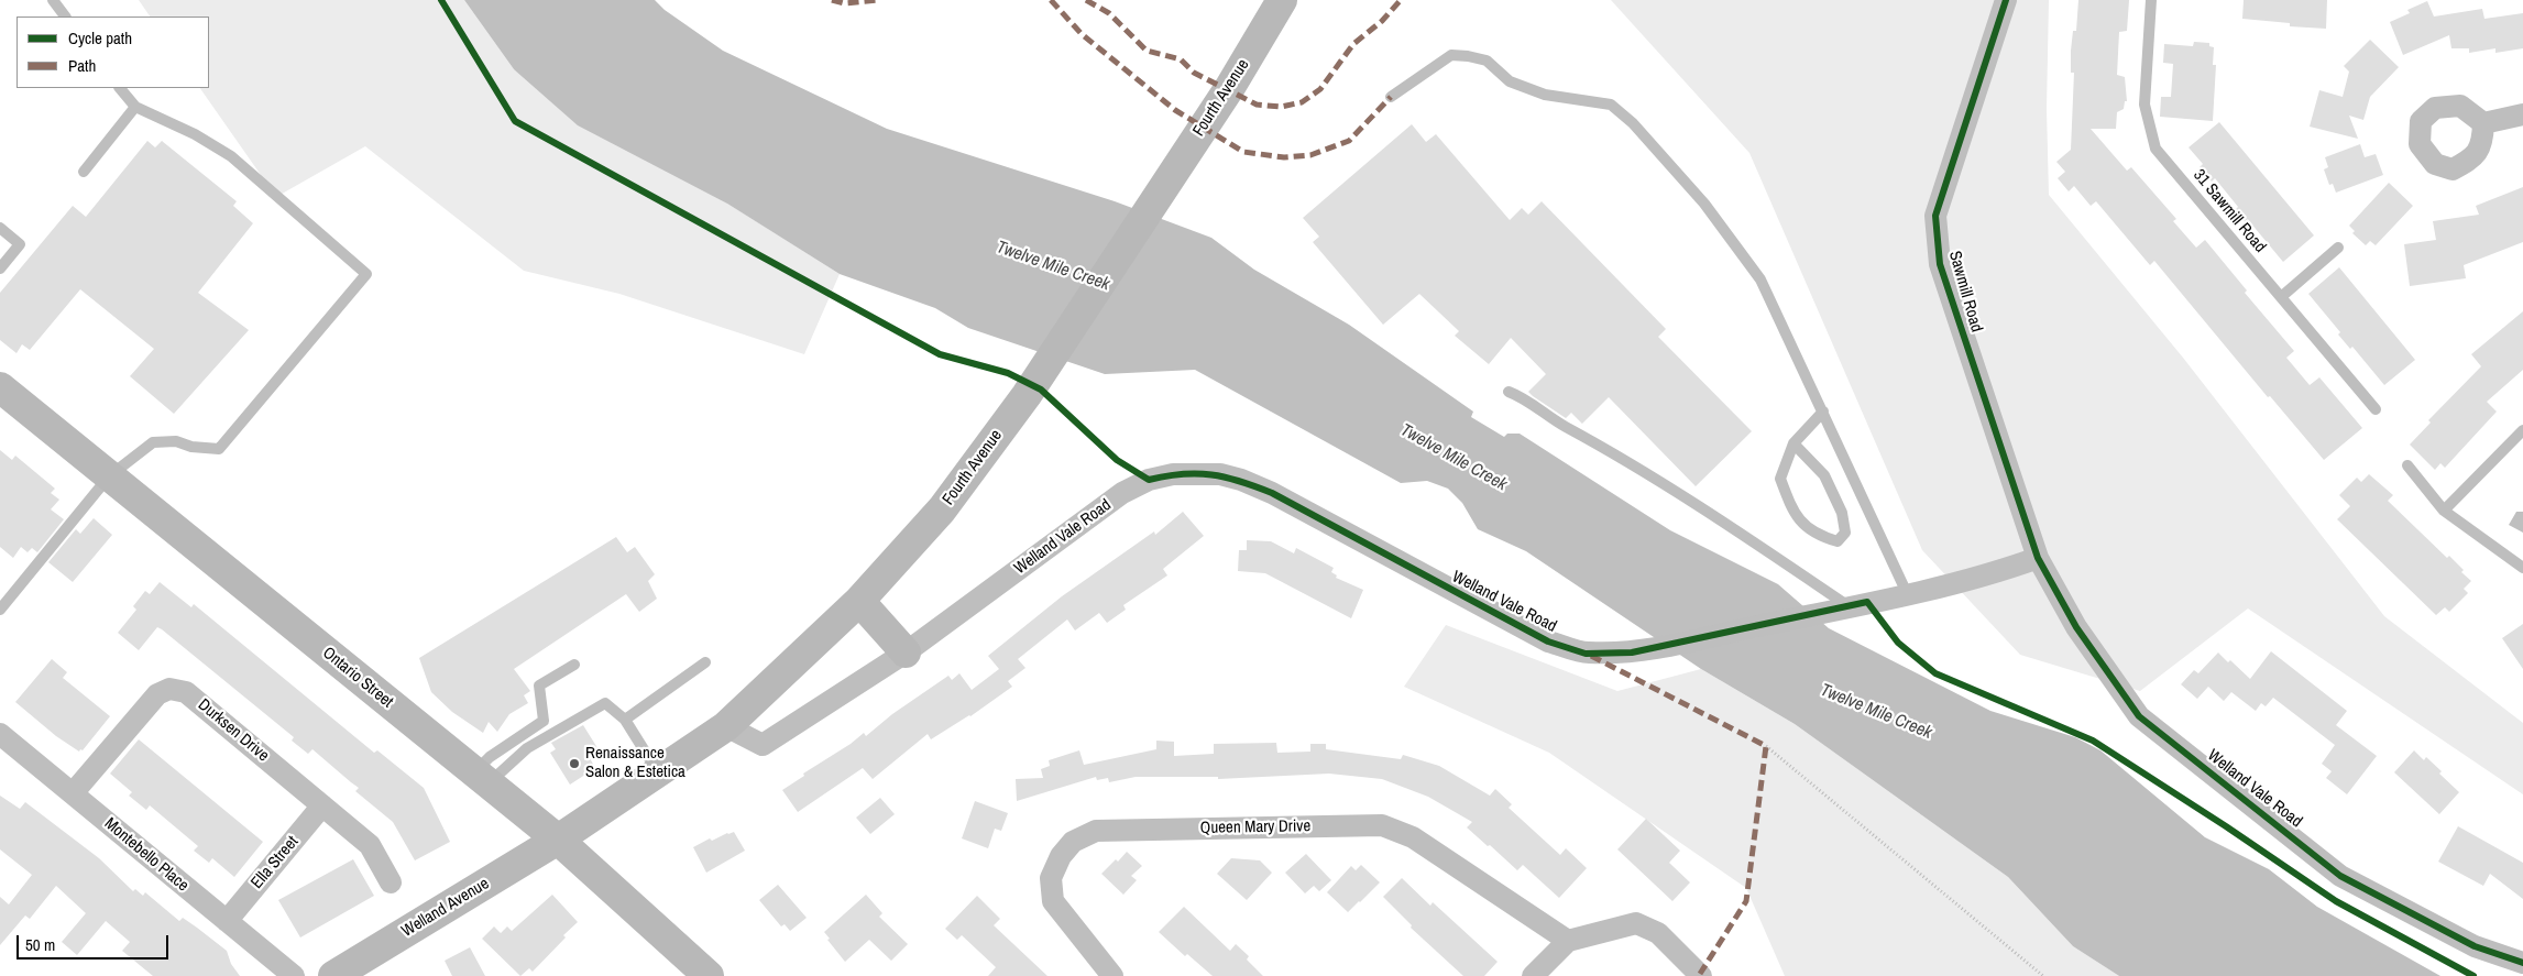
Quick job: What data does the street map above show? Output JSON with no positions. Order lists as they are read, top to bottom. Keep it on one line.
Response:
{"streets":{"main road":["Fourth Avenue","Ontario Street","Welland Avenue"],"street":["Sawmill Road","Welland Vale Road","Durksen Drive","Queen Mary Drive","Montebello Place","Ella Street"],"lane":["31 Sawmill Road"]},"crossings":[["Fourth Avenue","Welland Vale Road"],["Fourth Avenue","Ontario Street"],["Fourth Avenue","Welland Avenue"],["Sawmill Road","Welland Vale Road"],["Ontario Street","Welland Avenue"],["Durksen Drive","Montebello Place"],["Durksen Drive","Ella Street"],["Montebello Place","Ella Street"]],"water":["Twelve Mile Creek"],"places":["Renaissance Salon & Estetica"],"legend":["Cycle path","Path"],"scale_bar":"50 m"}
